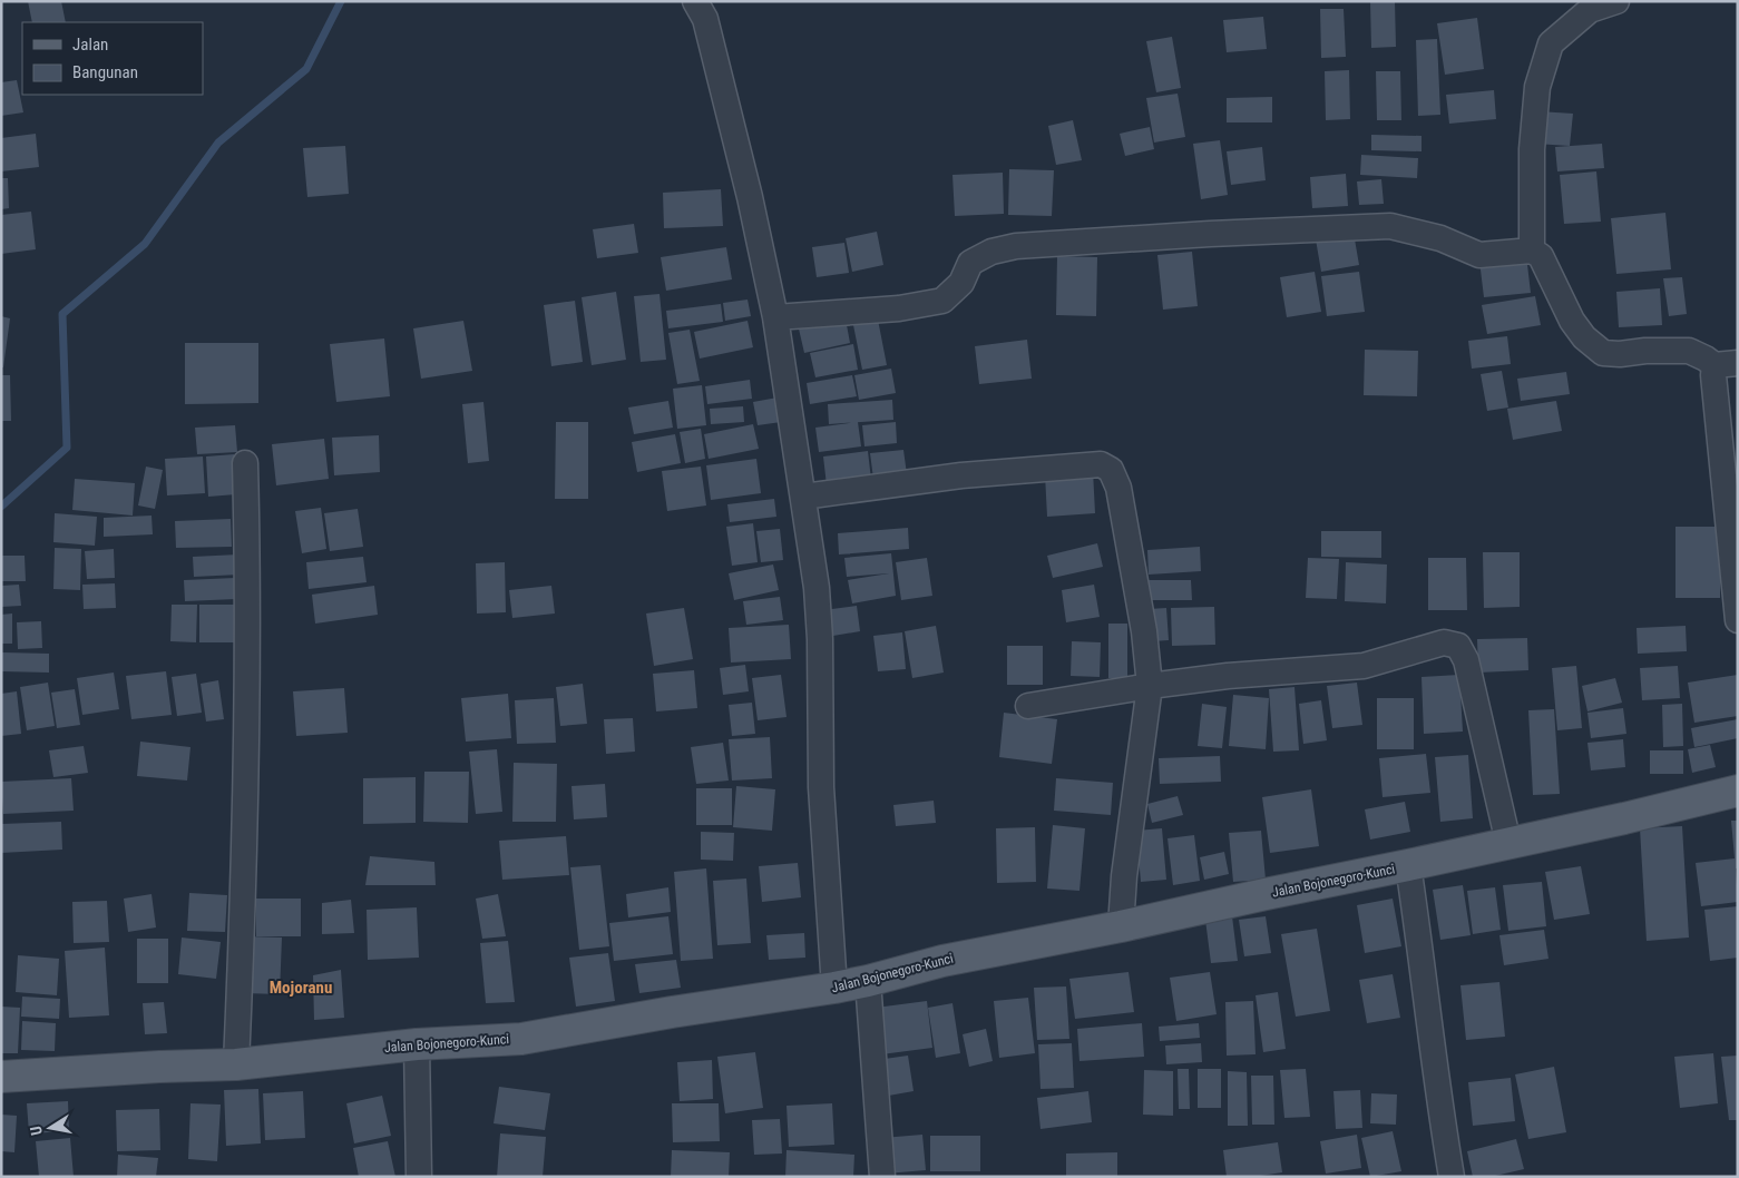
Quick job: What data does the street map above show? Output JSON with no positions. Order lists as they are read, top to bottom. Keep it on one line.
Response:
{"streets":{"main road":["Jalan Bojonegoro-Kunci"]},"districts":["Mojoranu"],"legend":["Jalan","Bangunan"],"north":"left"}
